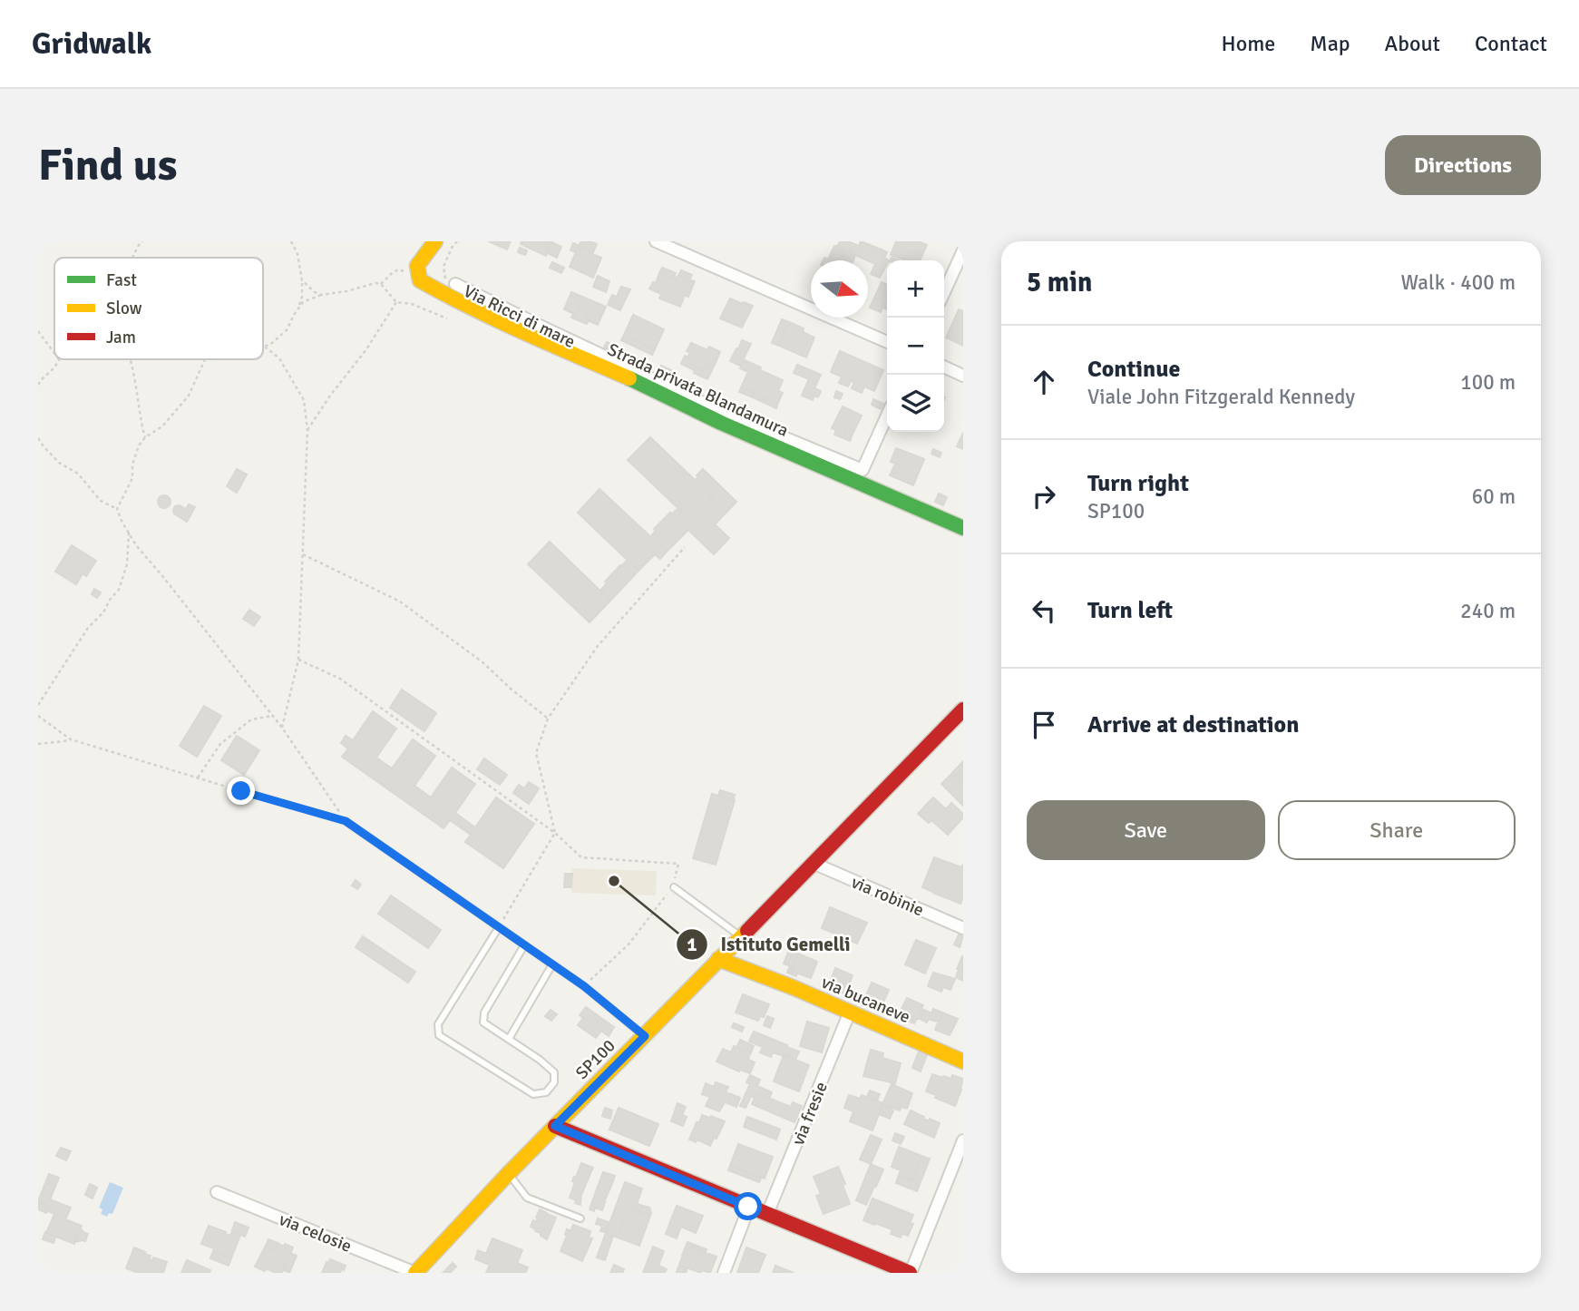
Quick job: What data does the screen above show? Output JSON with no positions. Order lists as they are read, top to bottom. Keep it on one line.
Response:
{"streets":{"street":["Via Ricci di mare","Strada privata Blandamura","via robinie","via bucaneve","SP100","via fresie","via celosie"]},"crossings":[["Via Ricci di mare","Strada privata Blandamura"],["via robinie","SP100"],["via bucaneve","SP100"],["via bucaneve","via fresie"],["SP100","via celosie"]],"places":["Istituto Gemelli"],"legend":["Fast","Slow","Jam"],"north":"right","page":{"header":"Gridwalk","nav":["Home","Map","About","Contact"],"buttons":["Directions",["Save","Share"]],"title":"Find us","heading":["5 min","Walk · 400 m"],"map_buttons":["+","−"],"list":[["Continue","Viale John Fitzgerald Kennedy","100 m"],["Turn right","SP100","60 m"],["Turn left","240 m"],"Arrive at destination"]}}
